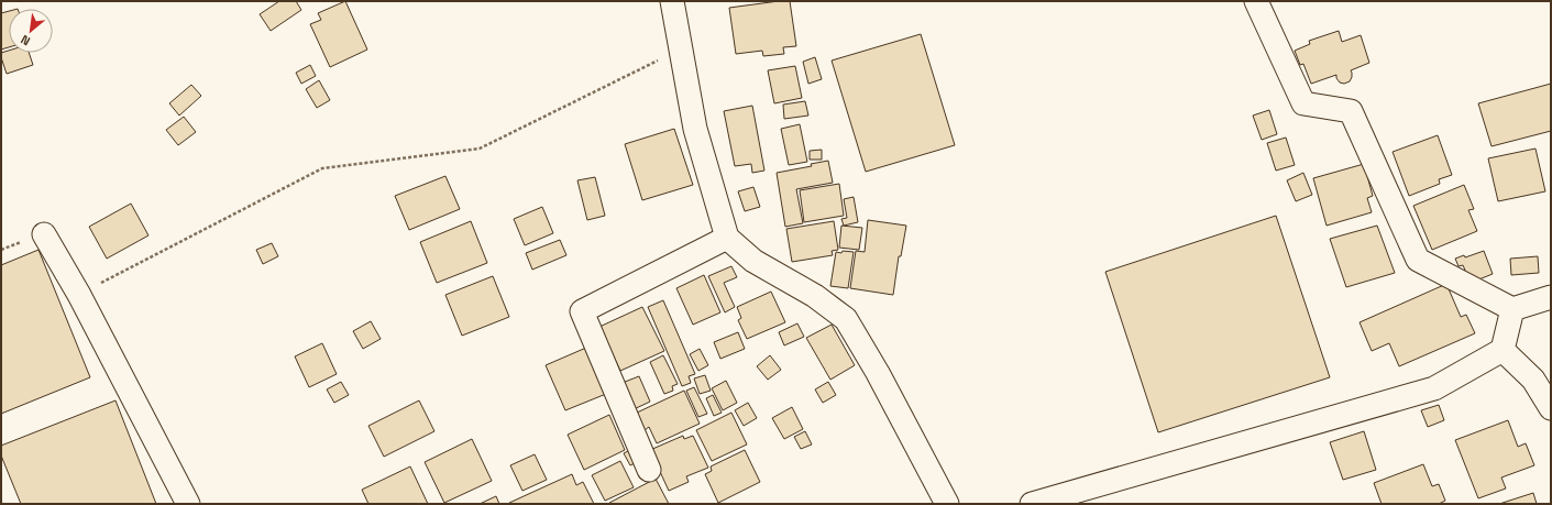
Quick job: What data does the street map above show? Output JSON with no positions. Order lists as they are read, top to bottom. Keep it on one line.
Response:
{"north":"bottom left"}
